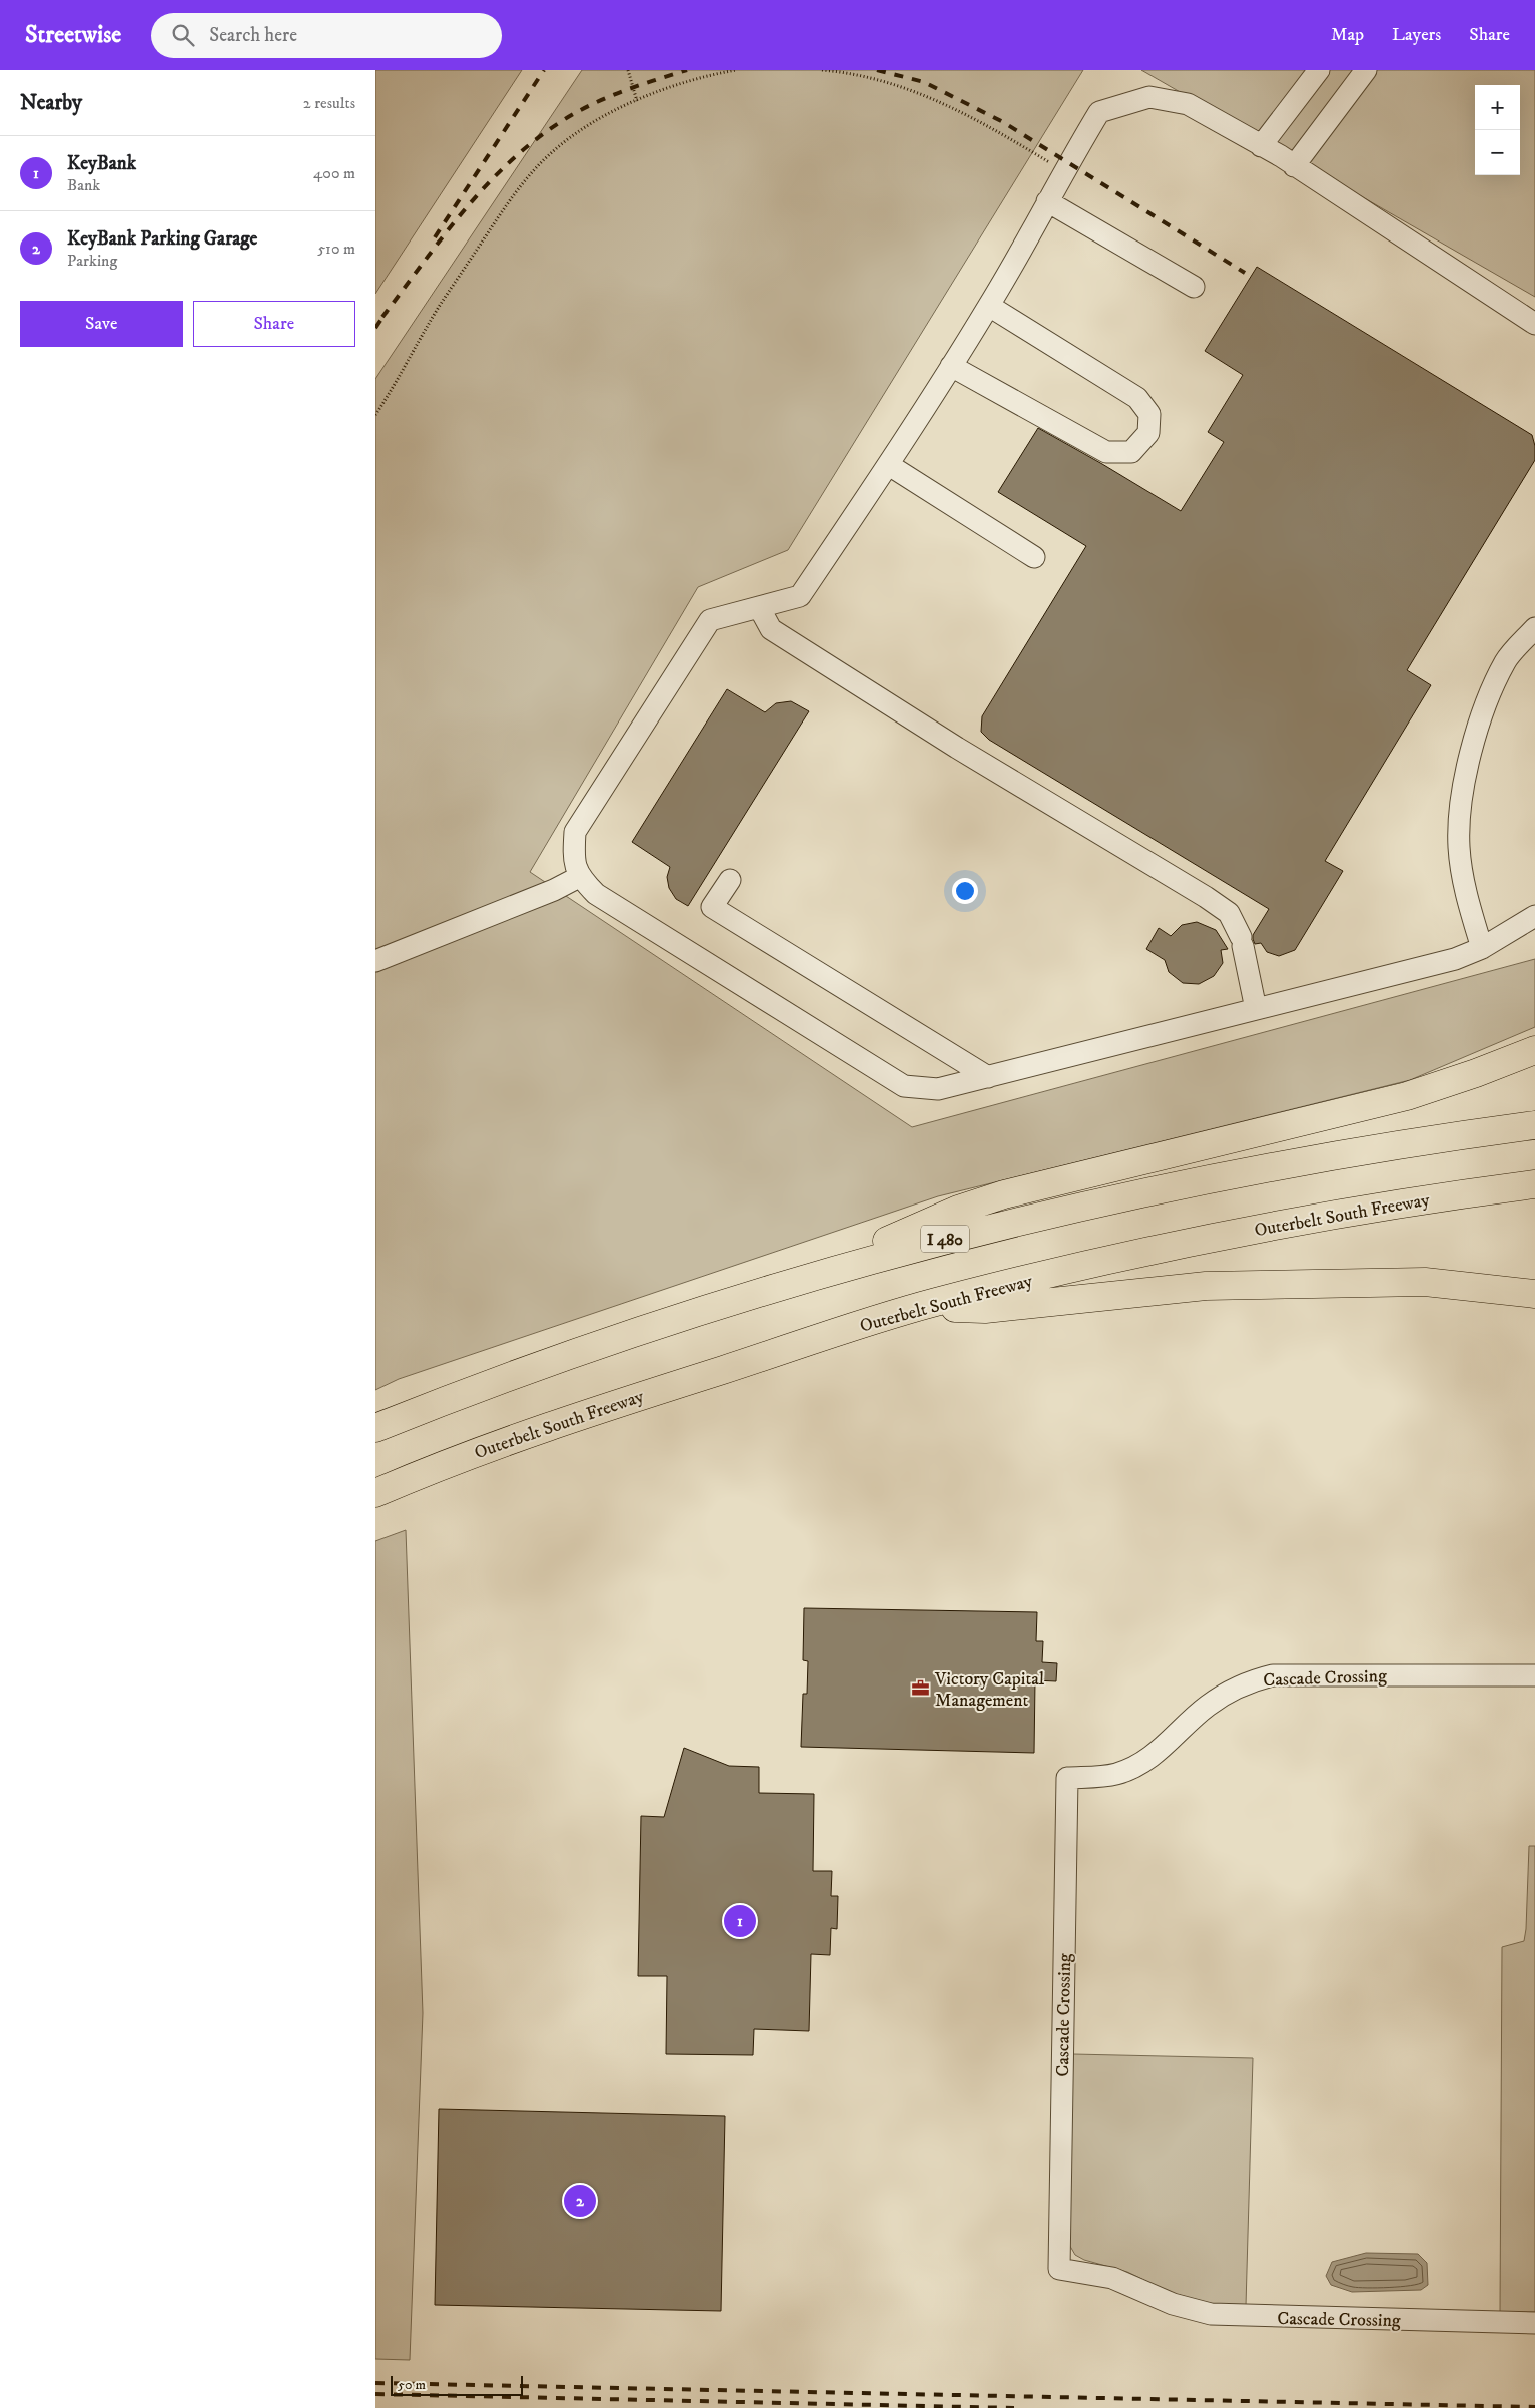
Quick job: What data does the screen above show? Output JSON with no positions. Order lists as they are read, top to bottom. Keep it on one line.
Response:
{"streets":{"highway":["Outerbelt South Freeway","I 480"],"lane":["Cascade Crossing"]},"places":{"office":["Victory Capital Management"]},"scale_bar":"50 m","page":{"header":"Streetwise","search":"Search here","nav":["Map","Layers","Share"],"heading":["Nearby","2 results"],"map_buttons":["+","−"],"list":[{"mark":"1","name":"KeyBank","note":"Bank","value":"400 m"},{"mark":"2","name":"KeyBank Parking Garage","note":"Parking","value":"510 m"}],"buttons":["Save","Share"],"pins":["1","2"],"scale":"50 m"}}
